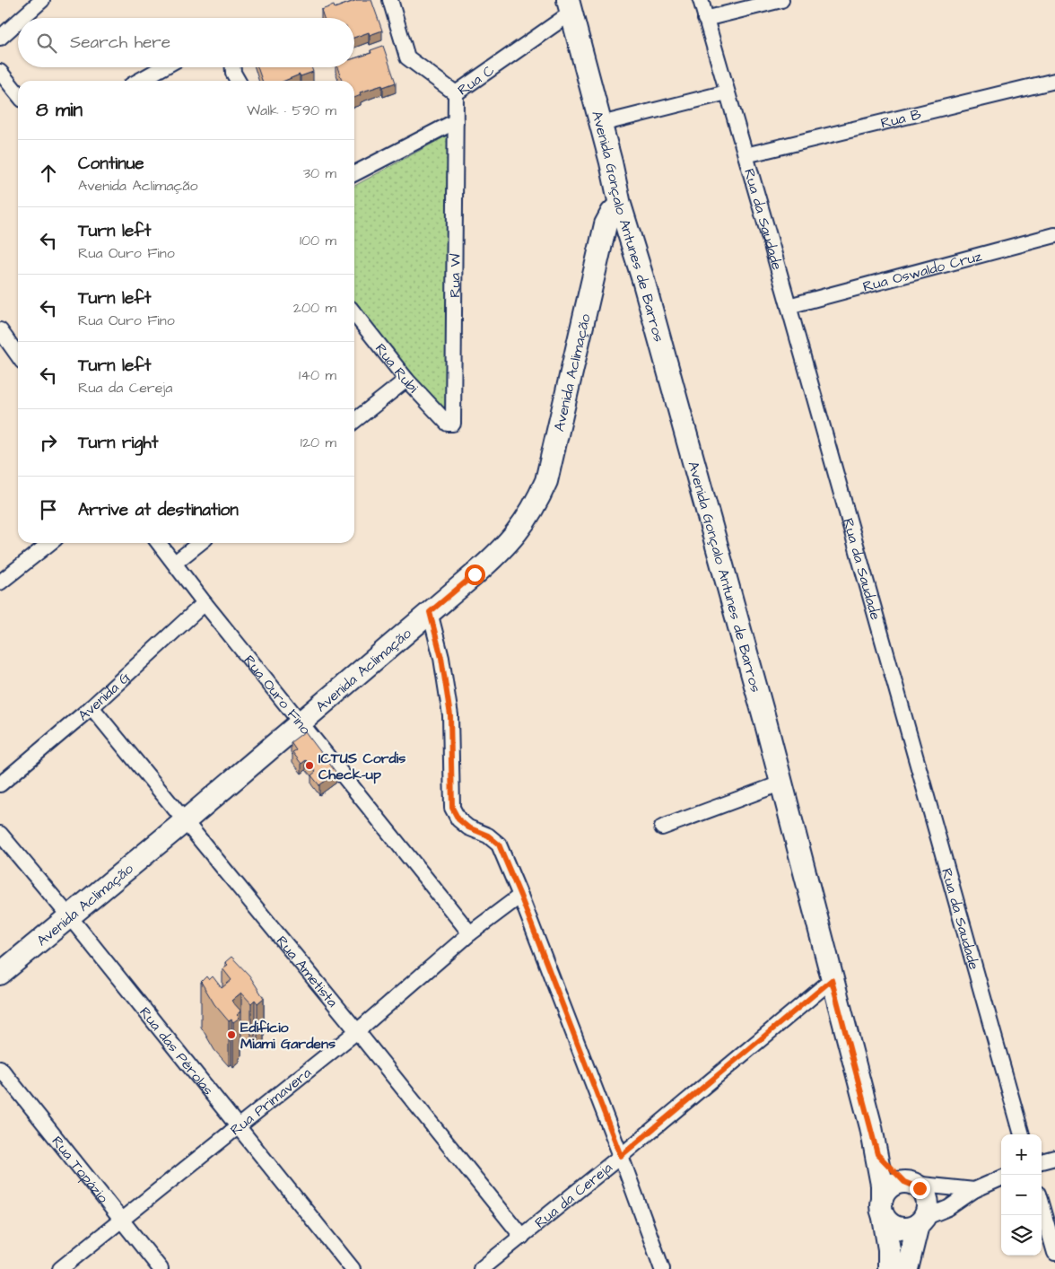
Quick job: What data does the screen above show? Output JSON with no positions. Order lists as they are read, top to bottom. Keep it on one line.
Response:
{"streets":{"main road":["Avenida Gonçalo Antunes de Barros","Avenida Aclimação"],"street":["Rua C","Rua B","Rua da Saudade","Rua Oswaldo Cruz","Rua W","Rua Rubi","Rua Ouro Fino","Avenida G","Rua Ametista","Rua das Pérolas","Rua Primavera","Rua Topázio","Rua da Cereja"]},"crossings":[["Rua C","Avenida Gonçalo Antunes de Barros"],["Rua C","Rua W"],["Rua B","Rua da Saudade"],["Rua da Saudade","Rua Oswaldo Cruz"],["Avenida Gonçalo Antunes de Barros","Avenida Aclimação"],["Avenida Gonçalo Antunes de Barros","Rua da Cereja"],["Rua W","Rua Rubi"],["Avenida Aclimação","Rua Ouro Fino"],["Avenida Aclimação","Rua Ametista"],["Avenida Aclimação","Rua das Pérolas"],["Rua Ouro Fino","Avenida G"],["Rua Ouro Fino","Rua Primavera"],["Avenida G","Rua Ametista"],["Rua Ametista","Rua Primavera"],["Rua Ametista","Rua da Cereja"],["Rua das Pérolas","Rua Primavera"],["Rua Primavera","Rua Topázio"]],"places":["ICTUS Cordis Check-up","Edifício Miami Gardens"],"page":{"search":"Search here","heading":["8 min","Walk · 590 m"],"list":[["Continue","Avenida Aclimação","30 m"],["Turn left","Rua Ouro Fino","100 m"],["Turn left","Rua Ouro Fino","200 m"],["Turn left","Rua da Cereja","140 m"],["Turn right","120 m"],"Arrive at destination"],"map_buttons":["+","−"]}}
